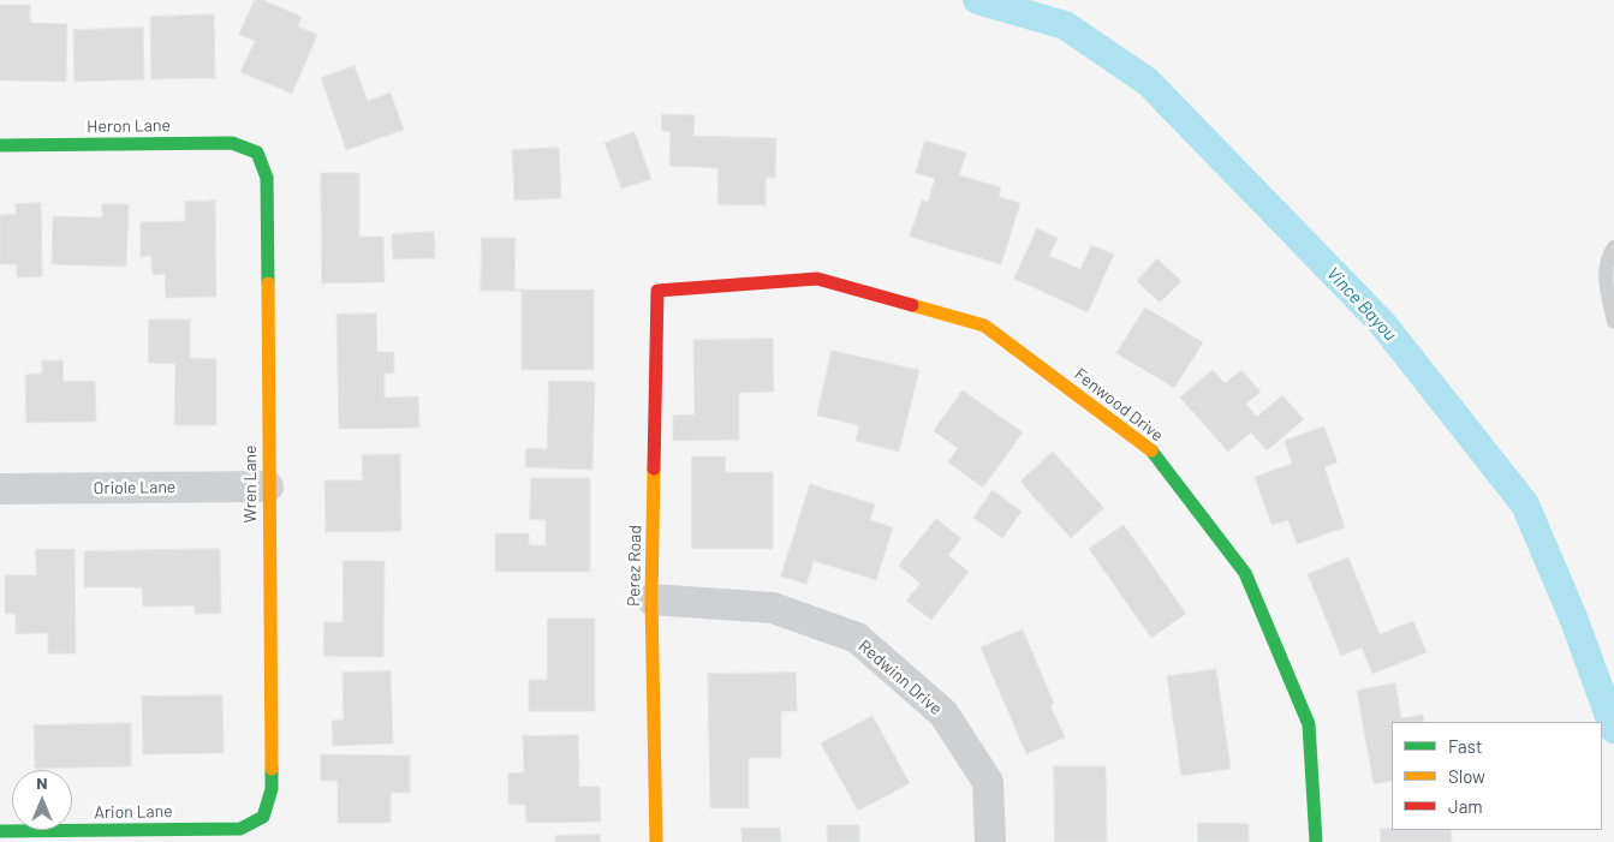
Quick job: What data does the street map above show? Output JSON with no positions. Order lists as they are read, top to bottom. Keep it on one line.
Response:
{"streets":{"street":["Heron Lane","Fenwood Drive","Wren Lane","Oriole Lane","Perez Road","Redwinn Drive","Arion Lane"]},"crossings":[["Heron Lane","Wren Lane"],["Fenwood Drive","Perez Road"],["Wren Lane","Oriole Lane"],["Wren Lane","Arion Lane"],["Perez Road","Redwinn Drive"]],"water":["Vince Bayou"],"legend":["Fast","Slow","Jam"],"north":"top"}
